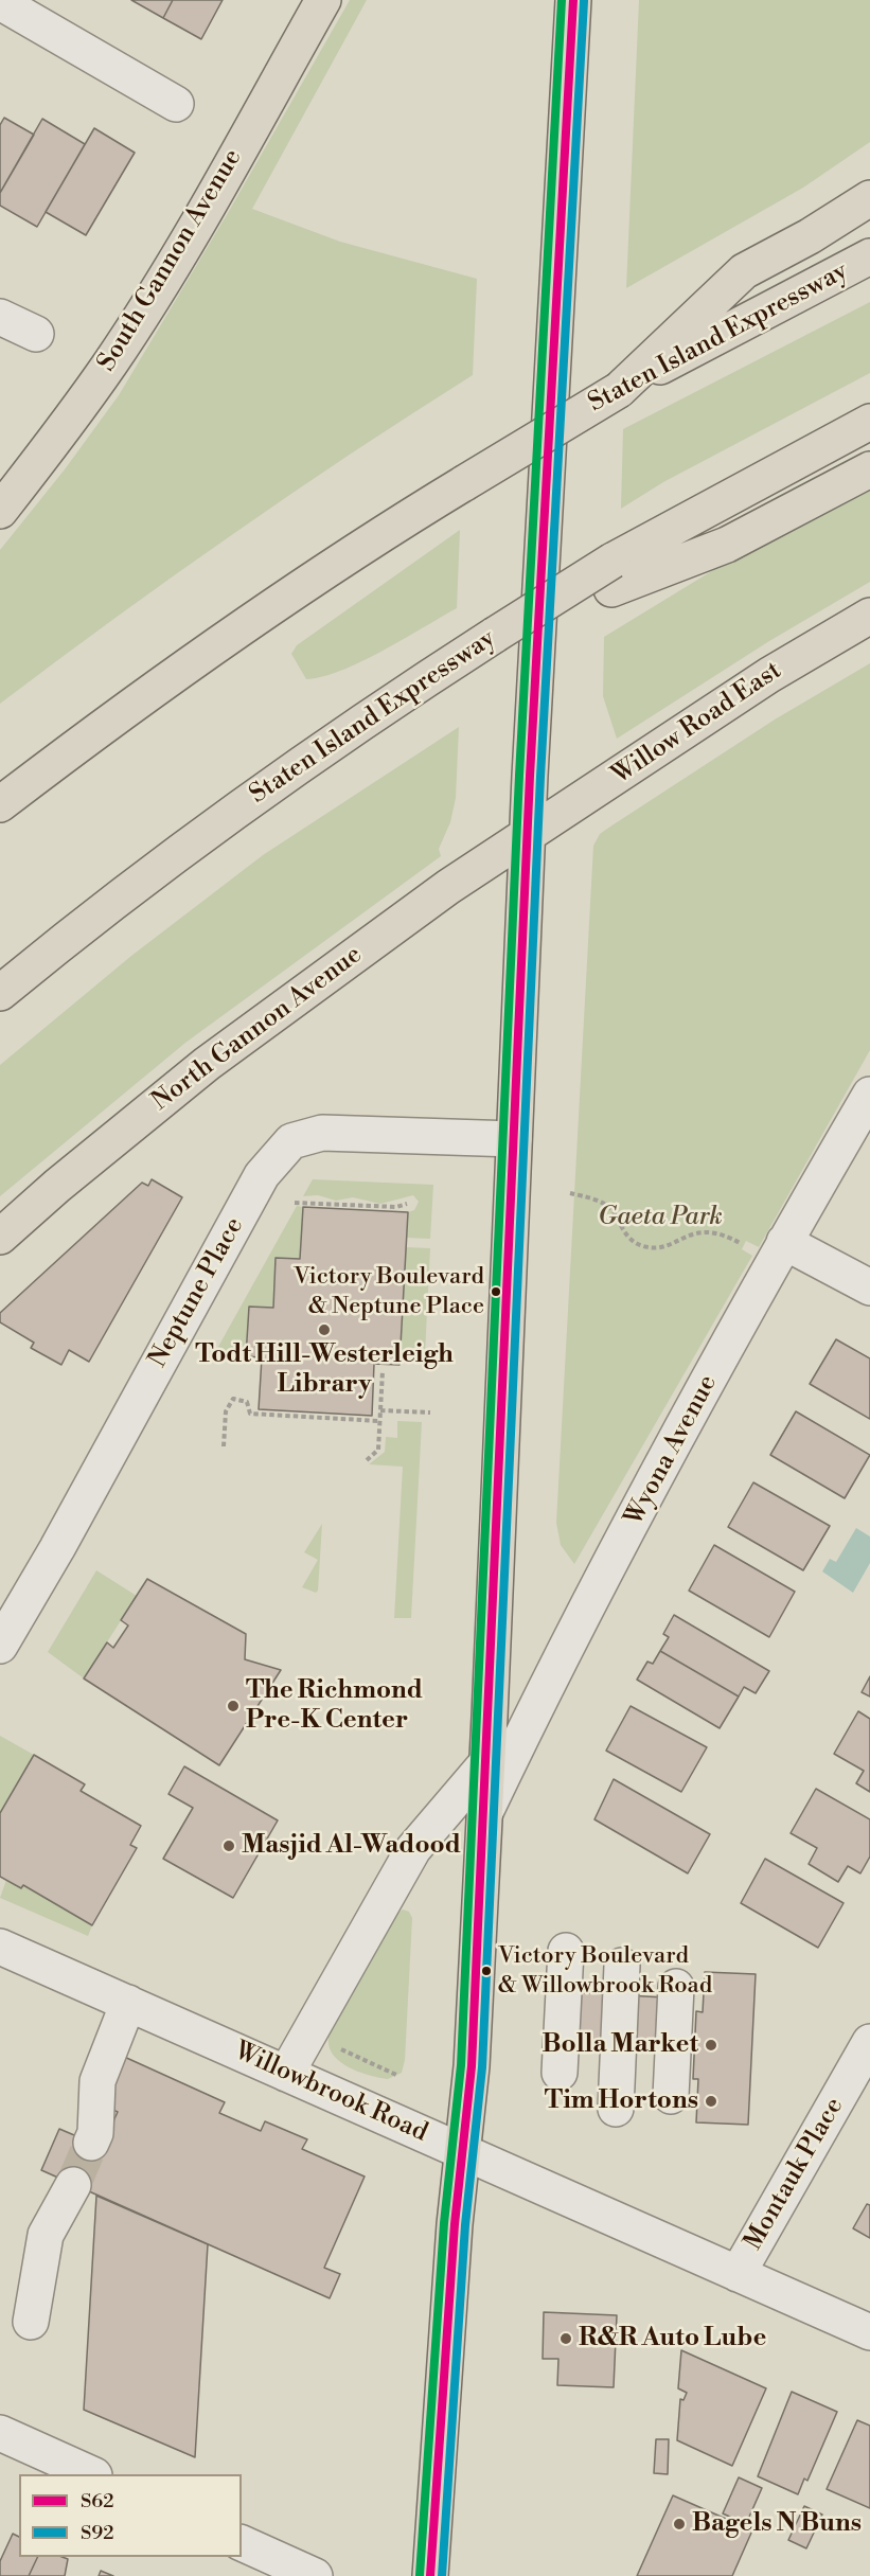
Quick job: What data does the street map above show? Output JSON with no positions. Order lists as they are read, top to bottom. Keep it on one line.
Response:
{"streets":{"main road":["South Gannon Avenue","Staten Island Expressway","Willow Road East","North Gannon Avenue"],"street":["Neptune Place","Wyona Avenue","Willowbrook Road","Montauk Place"]},"crossings":[["Willow Road East","North Gannon Avenue"],["Willowbrook Road","Montauk Place"]],"parks":["Gaeta Park"],"places":["Victory Boulevard & Neptune Place","Todt Hill-Westerleigh Library","The Richmond Pre-K Center","Masjid Al-Wadood","Victory Boulevard & Willowbrook Road","Bolla Market","Tim Hortons","R&R Auto Lube","Bagels N Buns"],"lines":["transit line S62","transit line S92"],"legend":["S62","S92"]}
